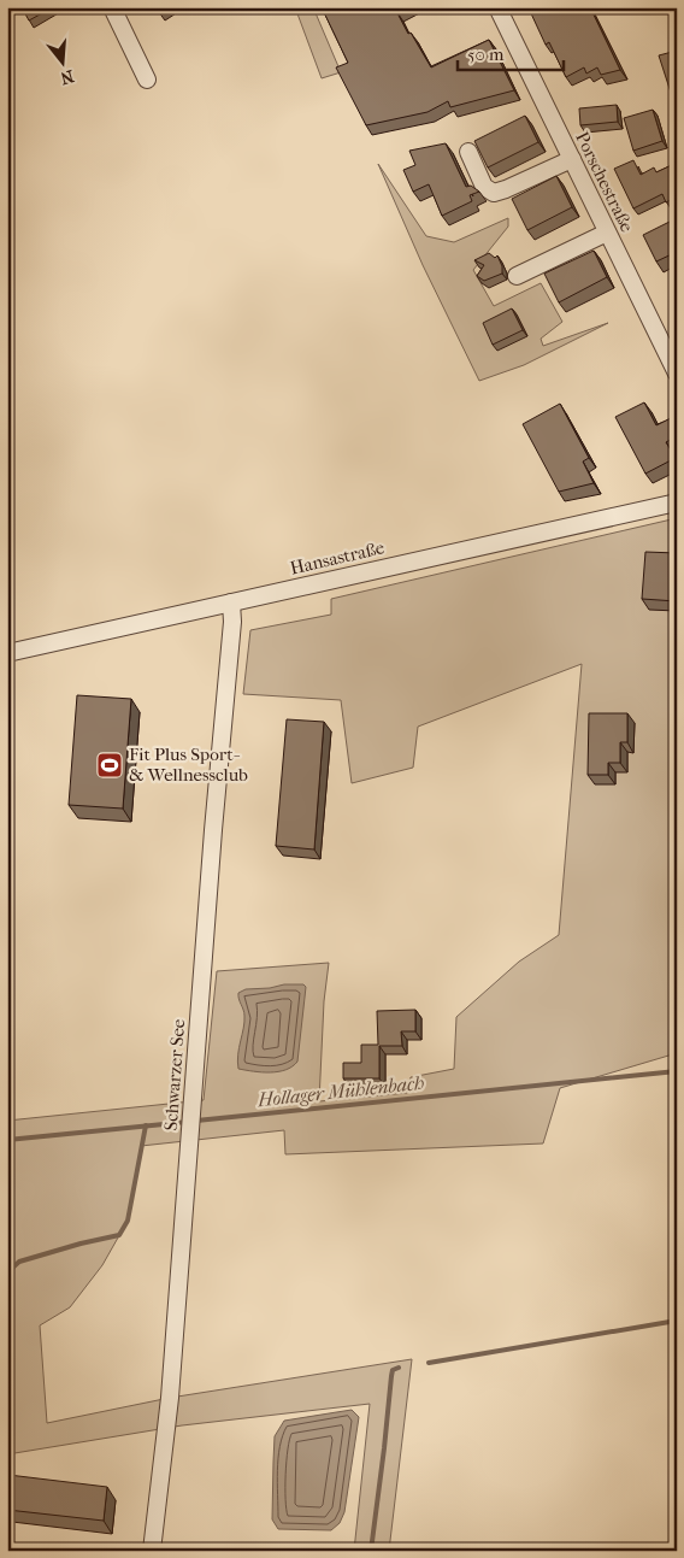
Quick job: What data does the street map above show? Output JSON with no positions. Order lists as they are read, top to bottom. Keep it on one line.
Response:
{"streets":{"street":["Porschestraße","Hansastraße","Schwarzer See"]},"crossings":[["Hansastraße","Schwarzer See"]],"water":["Hollager Mühlenbach"],"places":{"sports":["Fit Plus Sport- & Wellnessclub"]},"scale_bar":"50 m","north":"bottom"}
